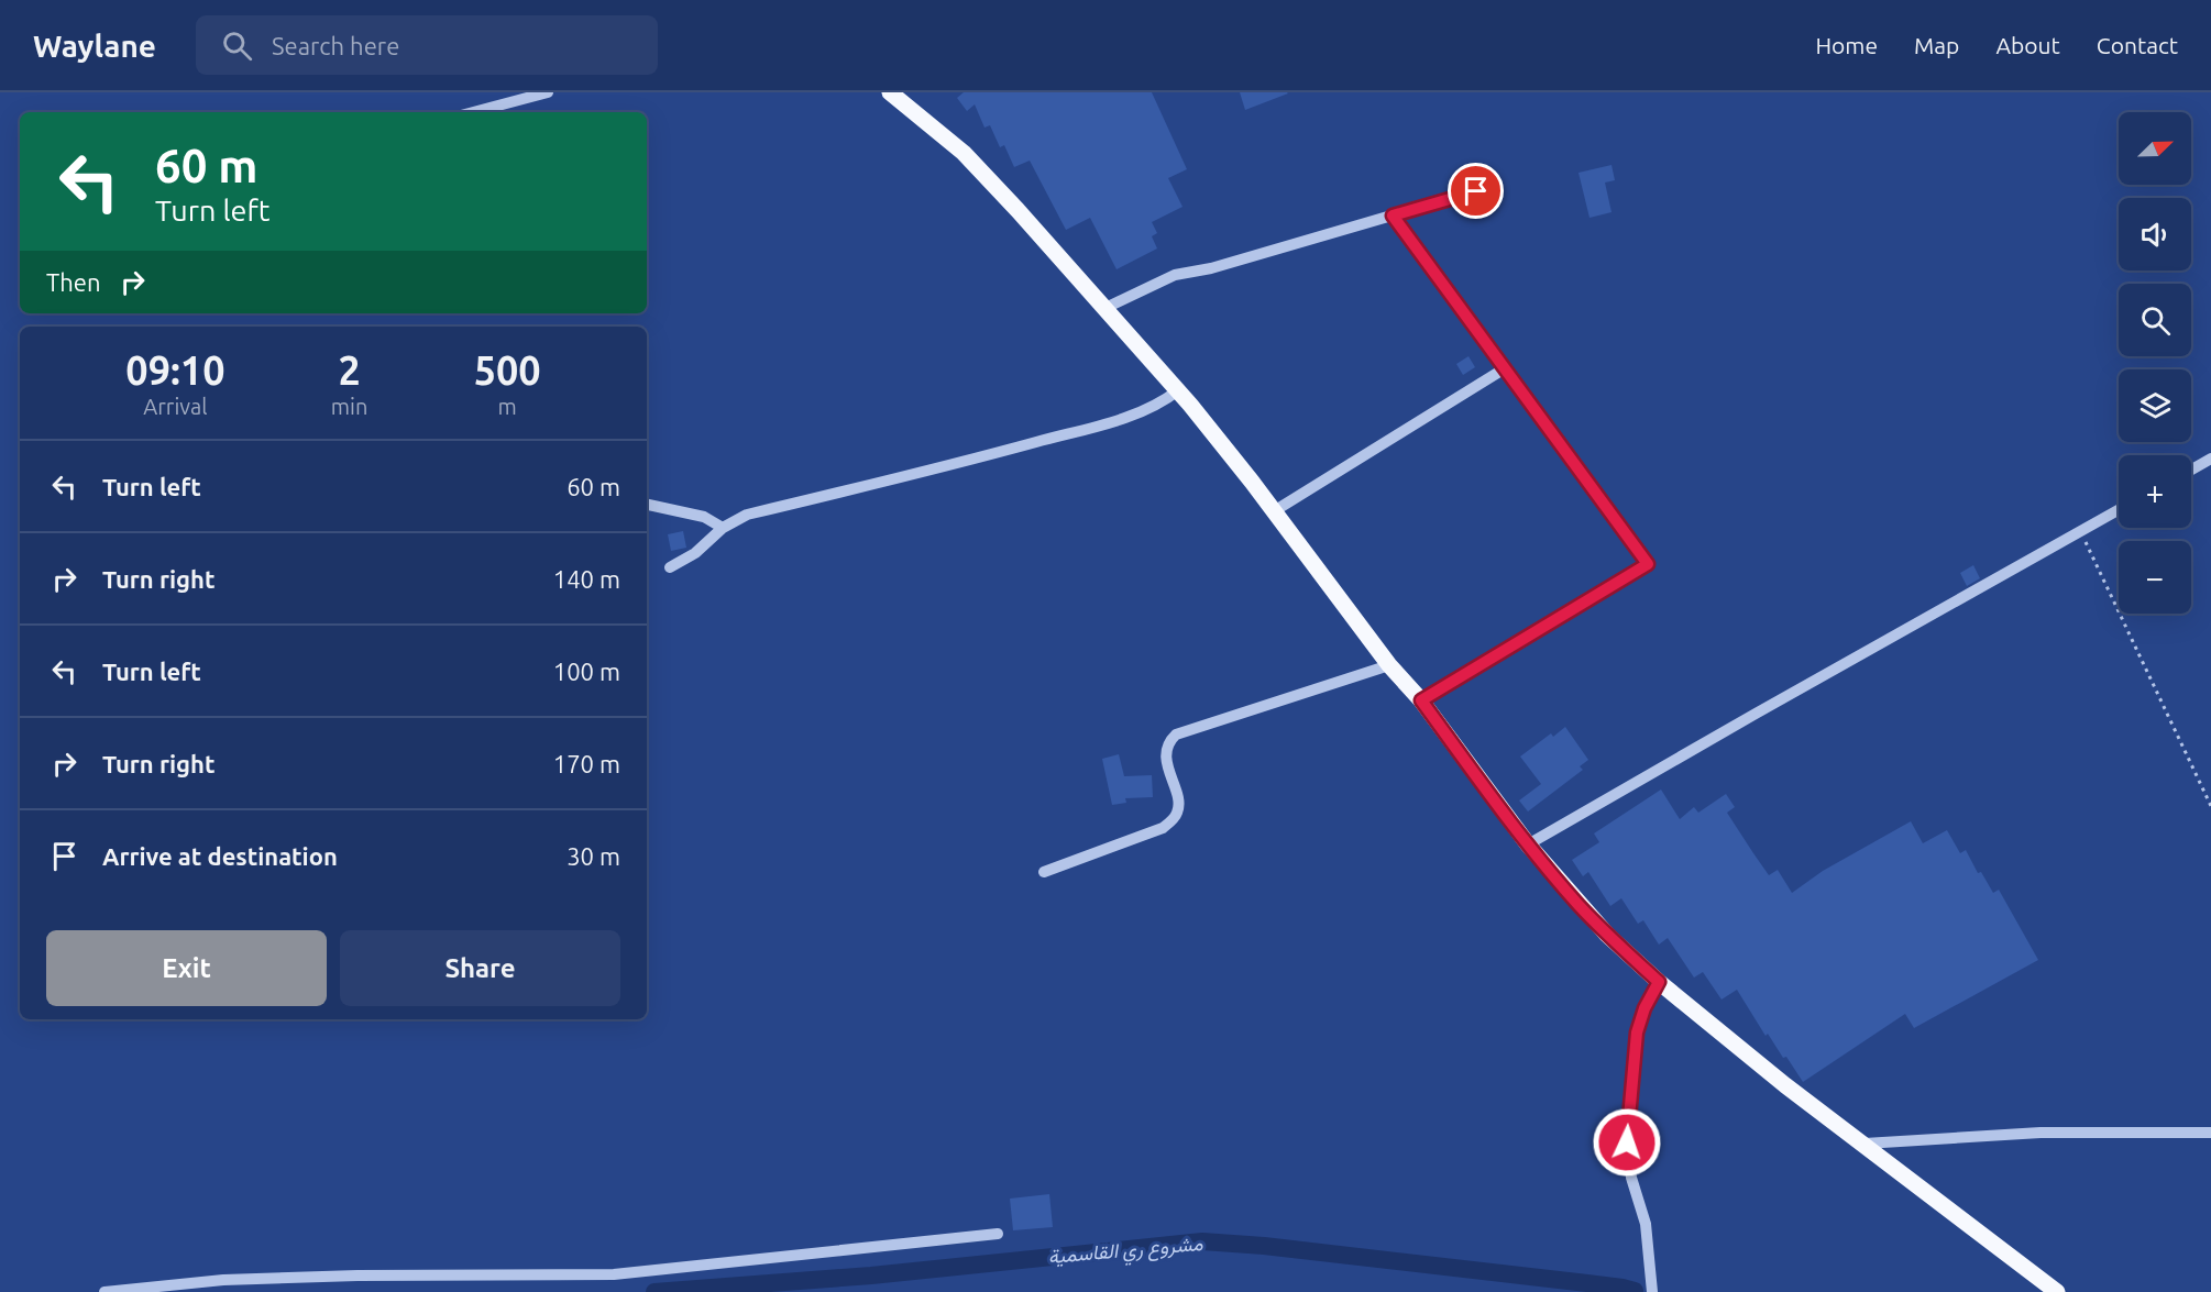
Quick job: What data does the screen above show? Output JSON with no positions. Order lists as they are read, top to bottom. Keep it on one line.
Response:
{"water":["مشروع ري القاسمية"],"north":"top right","page":{"header":"Waylane","search":"Search here","nav":["Home","Map","About","Contact"],"map_buttons":["+","−"],"turn":["60 m","Turn left"],"then":"Then","eta":["09:10","Arrival","2","min","500","m"],"list":[{"name":"Turn left","value":"60 m"},{"name":"Turn right","value":"140 m"},{"name":"Turn left","value":"100 m"},{"name":"Turn right","value":"170 m"},{"name":"Arrive at destination","value":"30 m"}],"buttons":["Exit","Share"]}}
